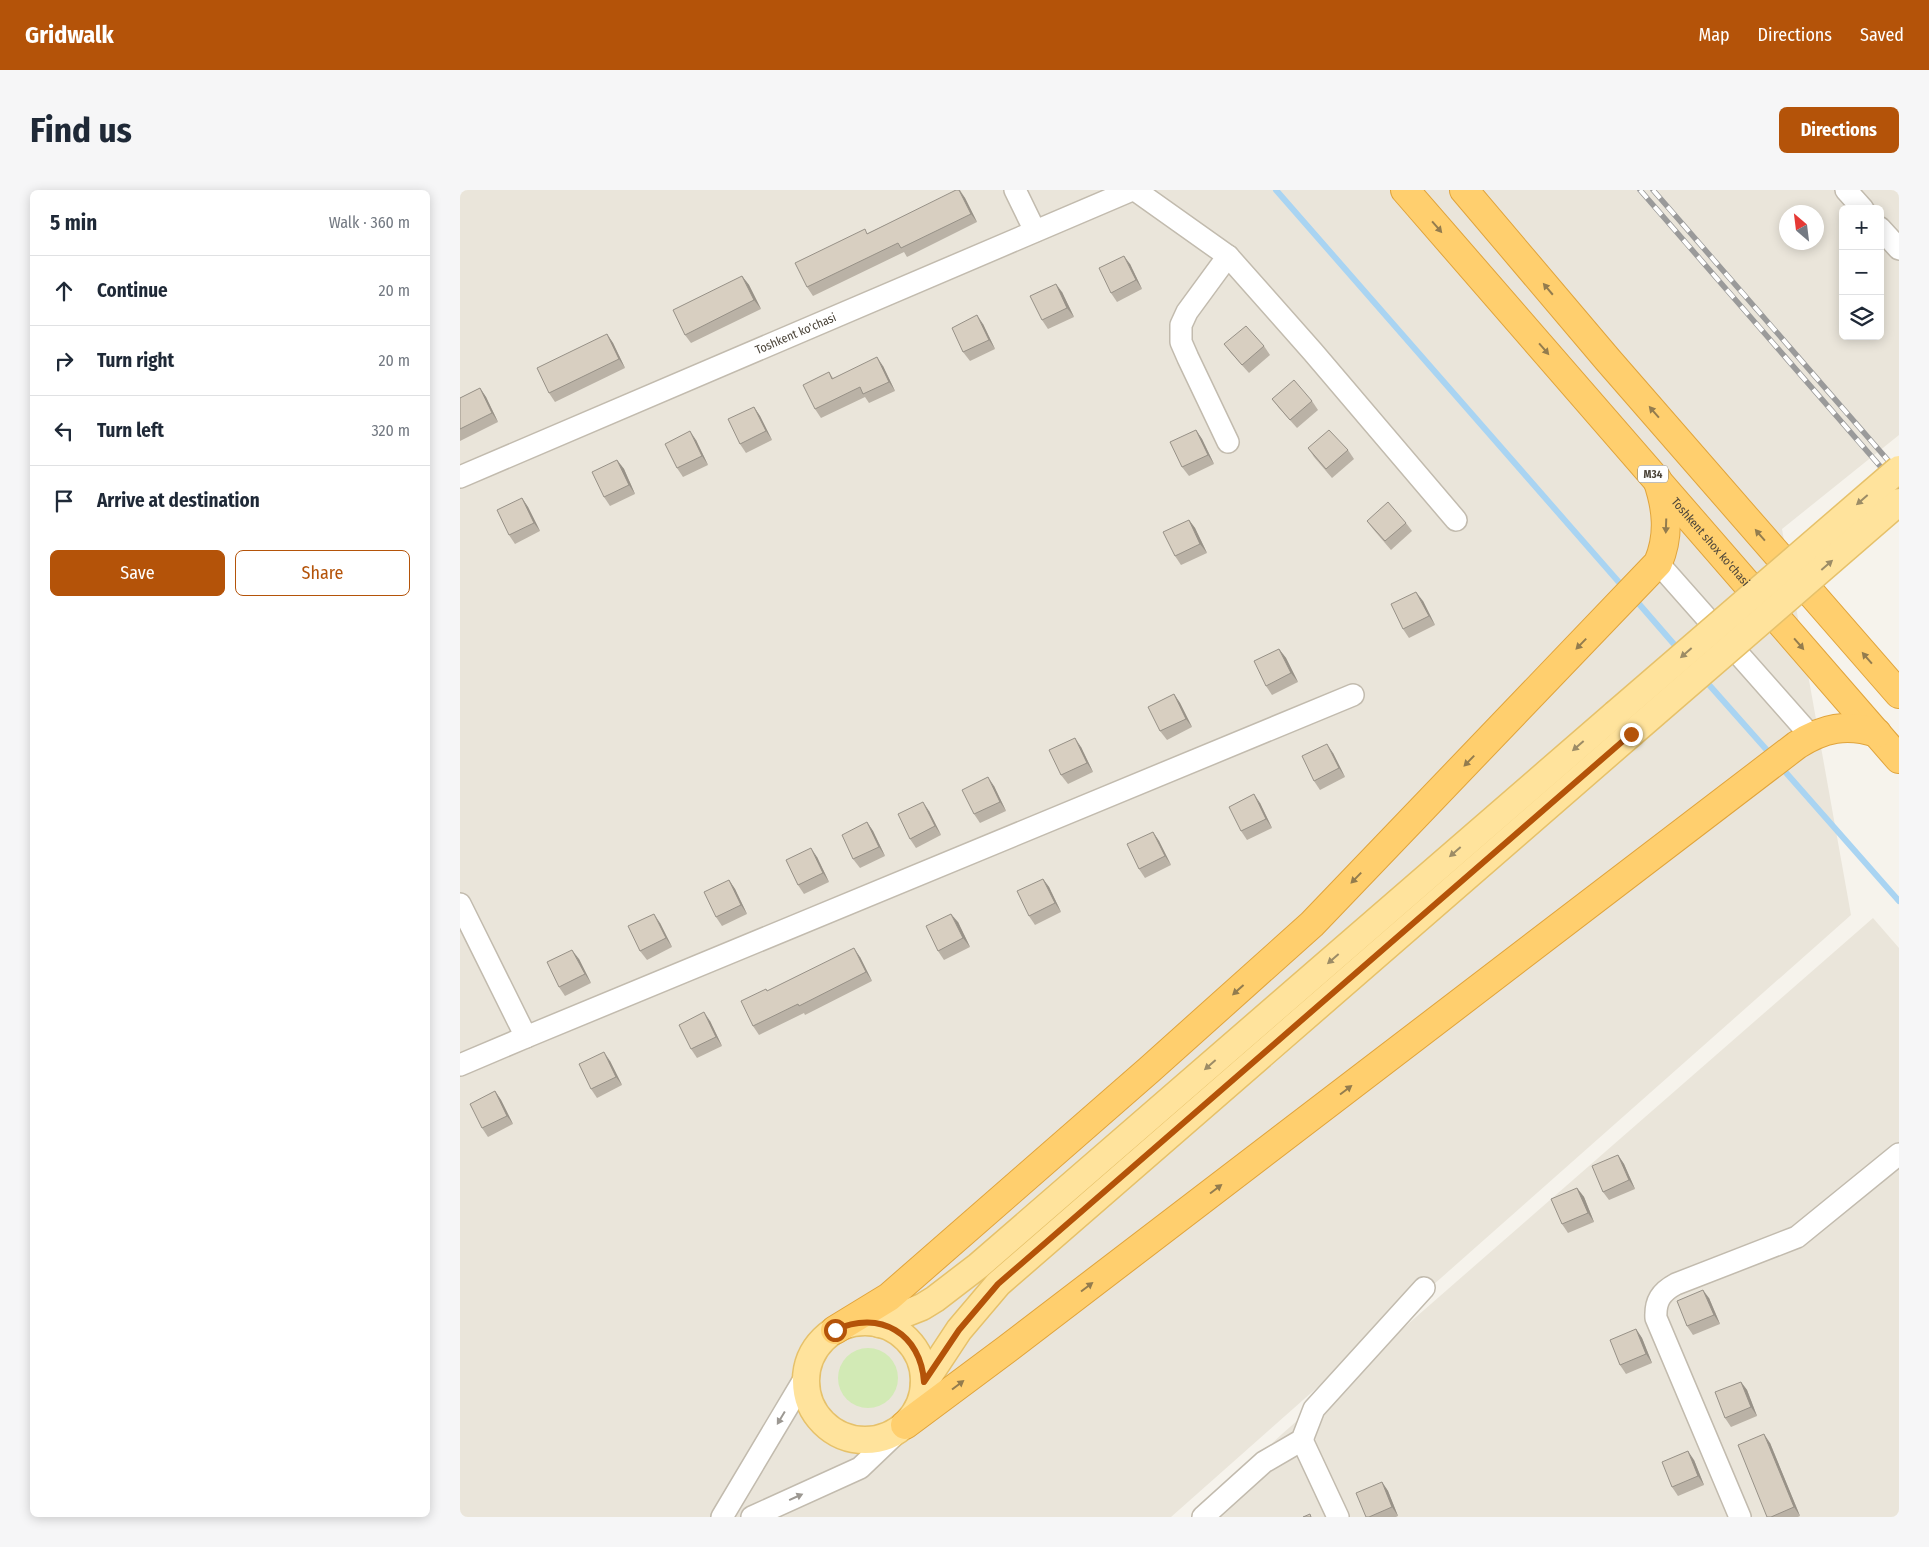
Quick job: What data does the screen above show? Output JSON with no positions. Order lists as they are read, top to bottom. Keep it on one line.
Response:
{"streets":{"highway":["M34","Toshkent shox ko'chasi"],"street":["Toshkent ko'chasi"]},"north":"top left","page":{"header":"Gridwalk","nav":["Map","Directions","Saved"],"buttons":["Directions",["Save","Share"]],"title":"Find us","heading":["5 min","Walk · 360 m"],"map_buttons":["+","−"],"list":[["Continue","20 m"],["Turn right","20 m"],["Turn left","320 m"],"Arrive at destination"]}}
